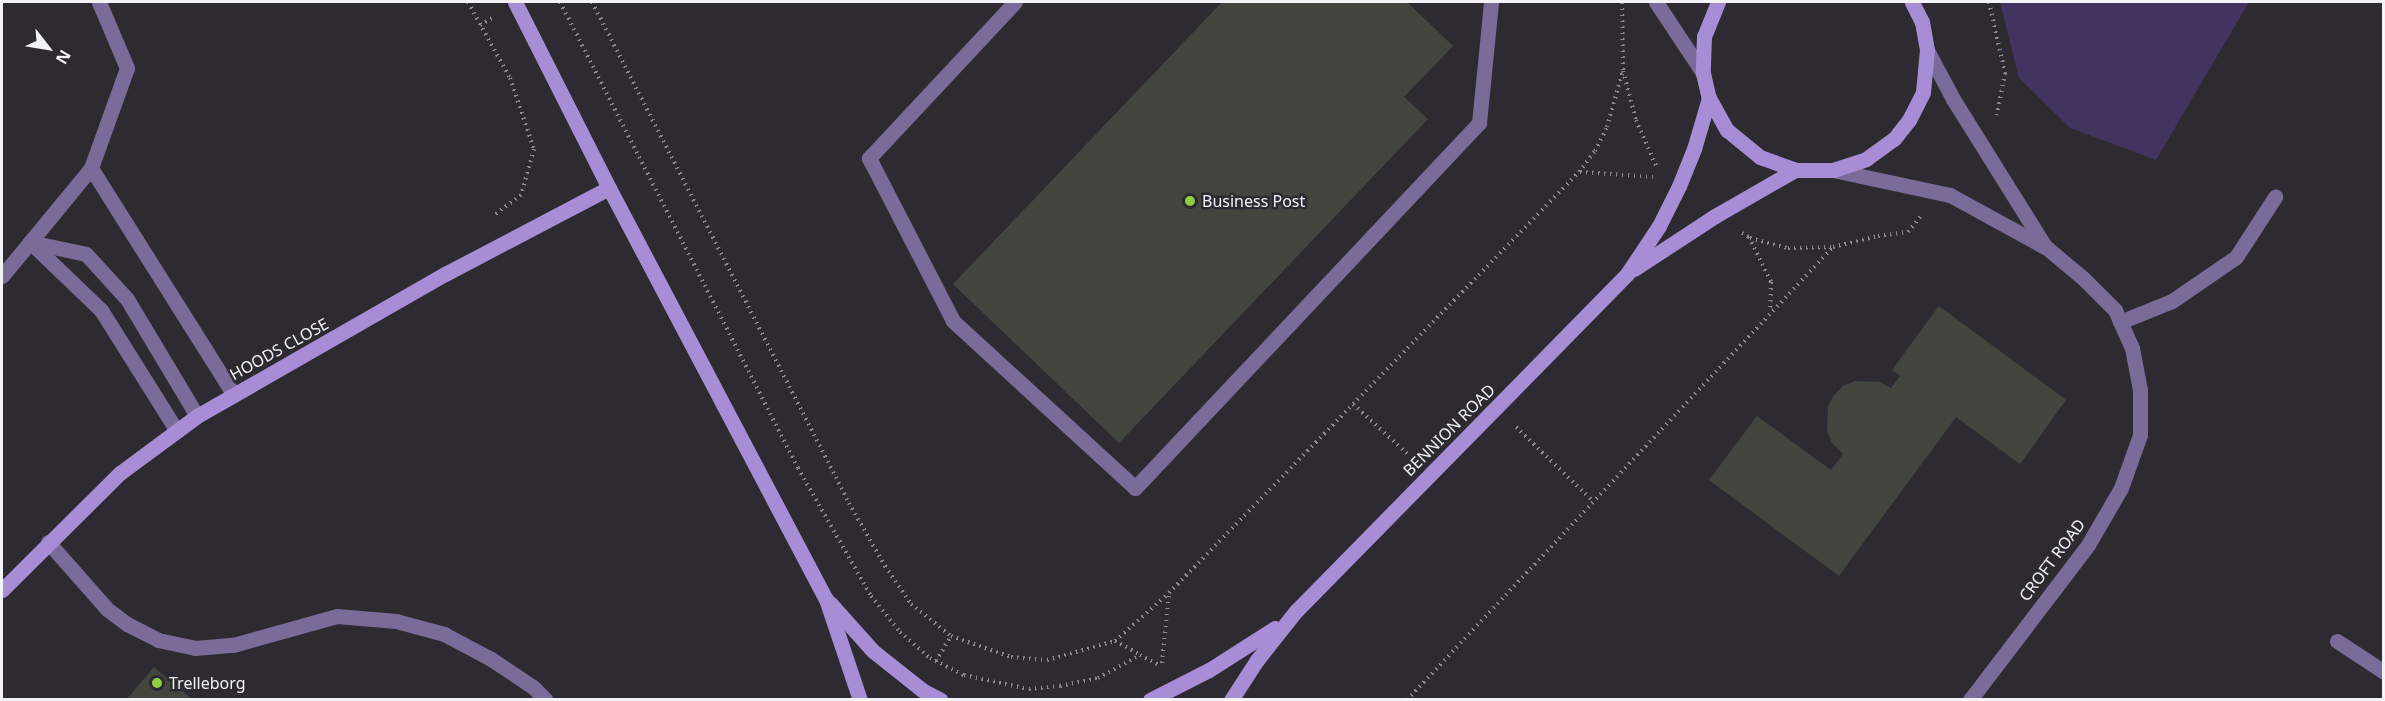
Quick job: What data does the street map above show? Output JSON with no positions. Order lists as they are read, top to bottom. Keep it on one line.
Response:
{"streets":{"street":["HOODS CLOSE","BENNION ROAD","CROFT ROAD"]},"places":["Business Post","Trelleborg"],"north":"bottom right"}
